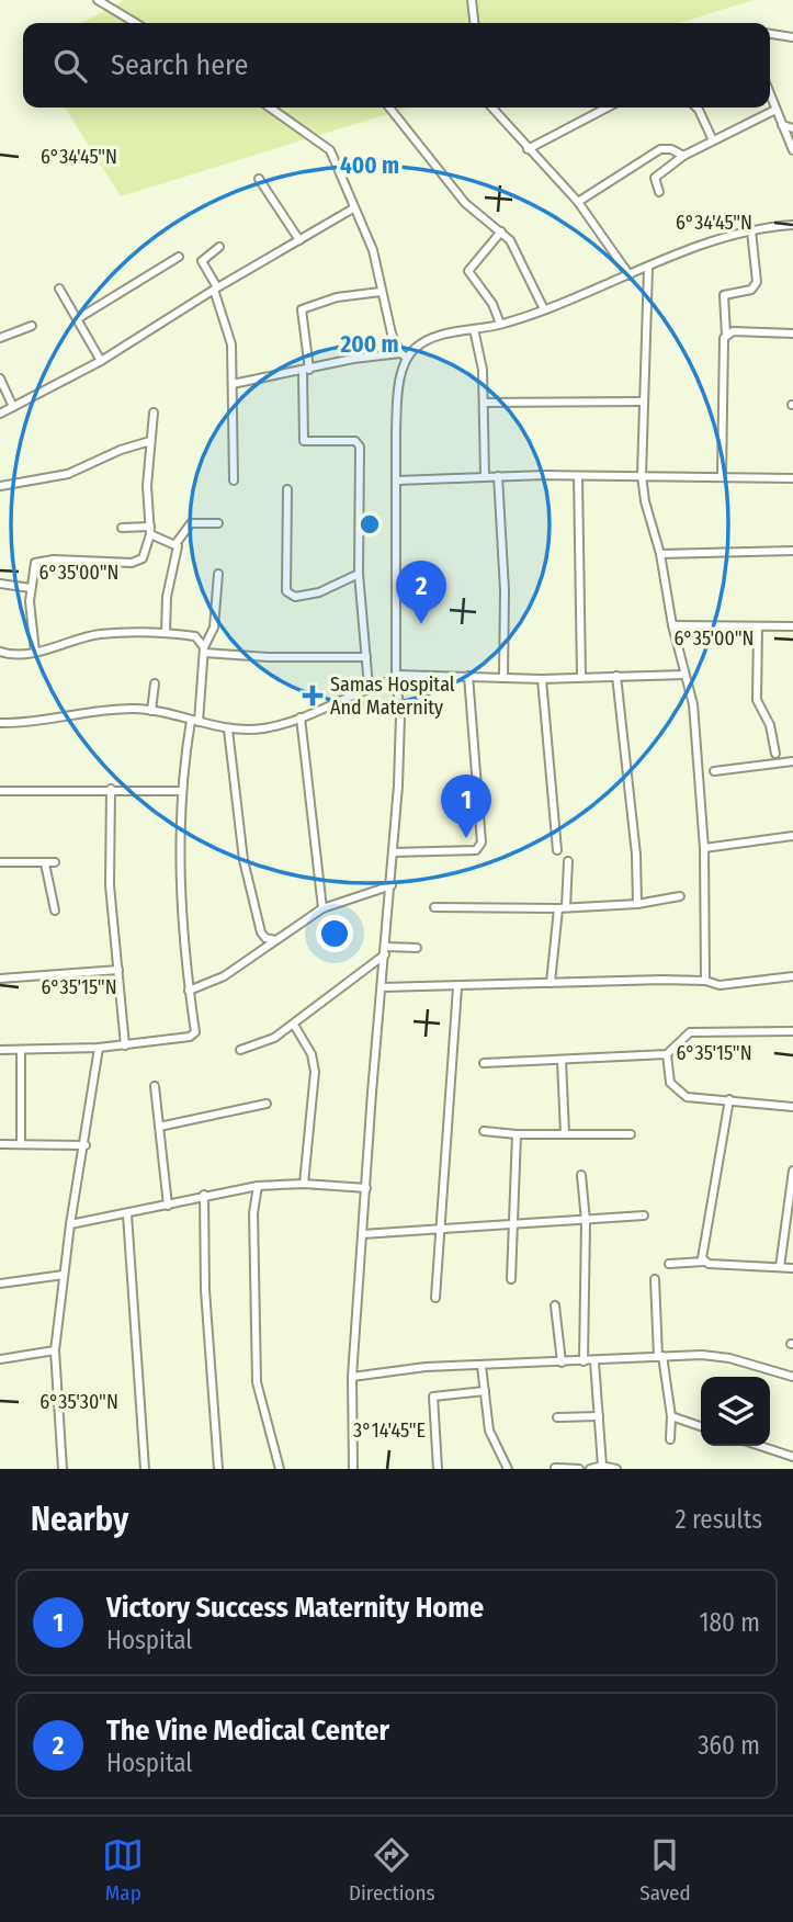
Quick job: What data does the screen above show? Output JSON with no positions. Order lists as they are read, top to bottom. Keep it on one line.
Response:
{"places":{"health":["Samas Hospital And Maternity"]},"page":{"search":"Search here","pins":["2","1"],"heading":["Nearby","2 results"],"list":[{"mark":"1","name":"Victory Success Maternity Home","note":"Hospital","value":"180 m"},{"mark":"2","name":"The Vine Medical Center","note":"Hospital","value":"360 m"}],"nav":["Map","Directions","Saved"]},"coordinates":["6°34'45\"N","6°35'00\"N","6°35'15\"N","6°35'30\"N","3°14'45\"E"],"rings":["400 m","200 m"]}
